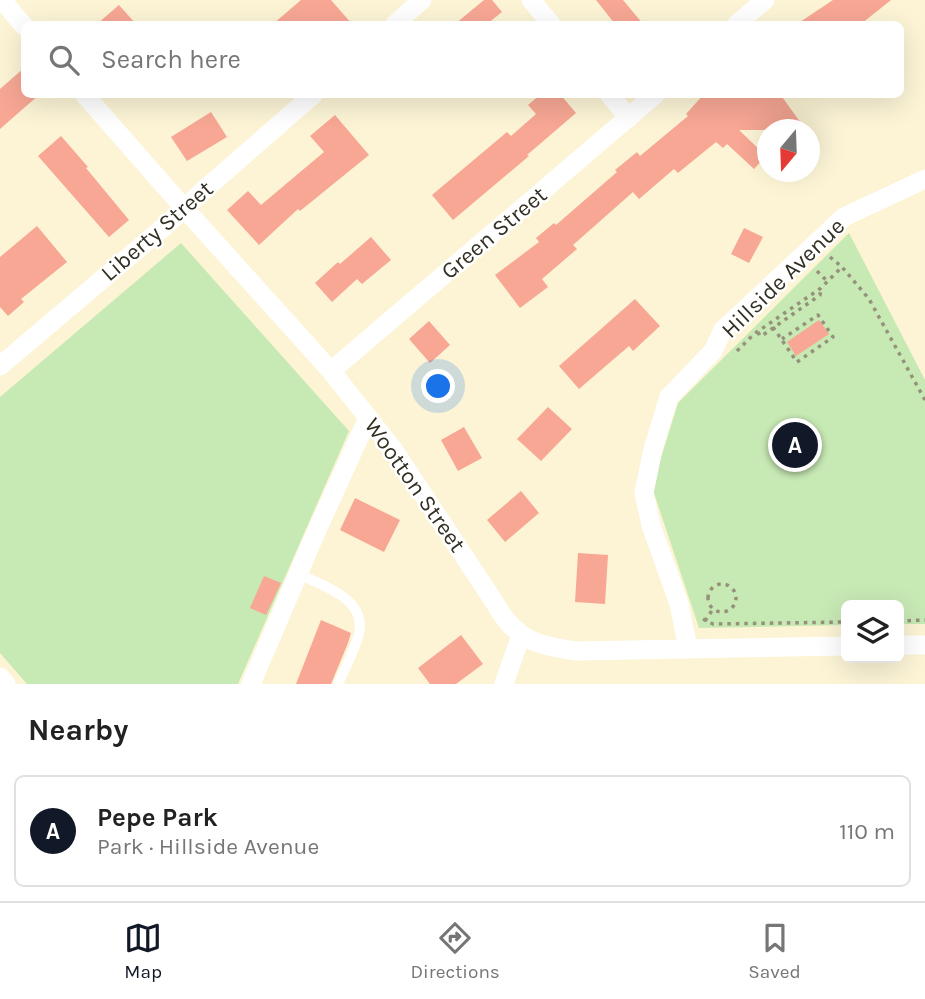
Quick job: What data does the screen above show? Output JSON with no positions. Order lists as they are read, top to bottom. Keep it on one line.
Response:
{"streets":{"street":["Liberty Street","Green Street","Hillside Avenue","Wootton Street"]},"crossings":[["Liberty Street","Wootton Street"],["Green Street","Wootton Street"],["Hillside Avenue","Wootton Street"]],"north":"bottom","page":{"search":"Search here","pins":"A","heading":"Nearby","list":[{"mark":"A","name":"Pepe Park","note":"Park · Hillside Avenue","value":"110 m"}],"nav":["Map","Directions","Saved"]}}
